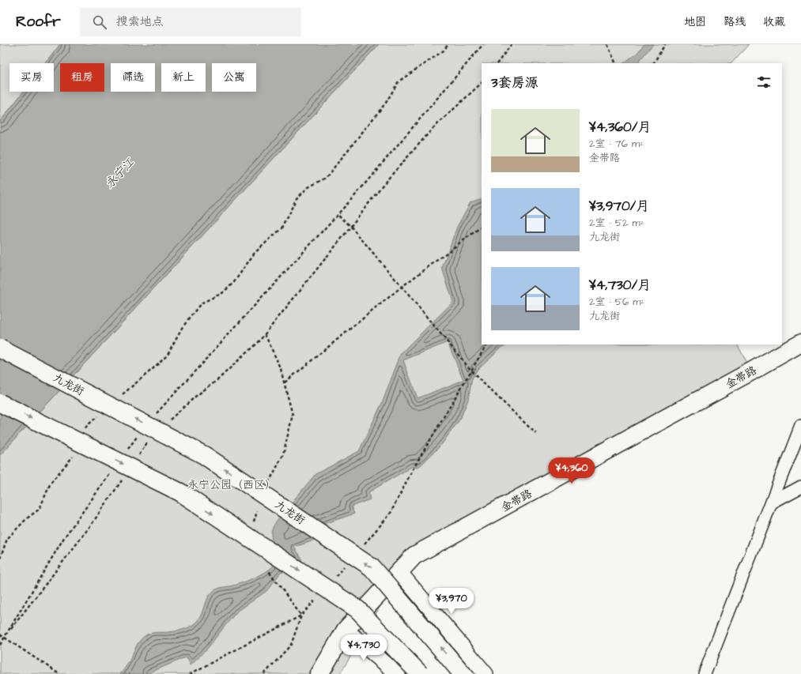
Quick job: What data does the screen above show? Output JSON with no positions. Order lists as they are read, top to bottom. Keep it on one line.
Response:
{"streets":{"main road":["金带路","九龙街"]},"water":["永宁江"],"parks":["永宁公园（西区）"],"page":{"header":"Roofr","search":"搜索地点","nav":["地图","路线","收藏"],"chip":["买房","租房","筛选","新上","公寓"],"heading":"3套房源","list":[{"name":"¥4,360/月","note":"2室 · 76 m² · 金带路"},{"name":"¥3,970/月","note":"2室 · 52 m² · 九龙街"},{"name":"¥4,730/月","note":"2室 · 56 m² · 九龙街"}],"price":["¥4,360","¥3,970","¥4,730"]}}
